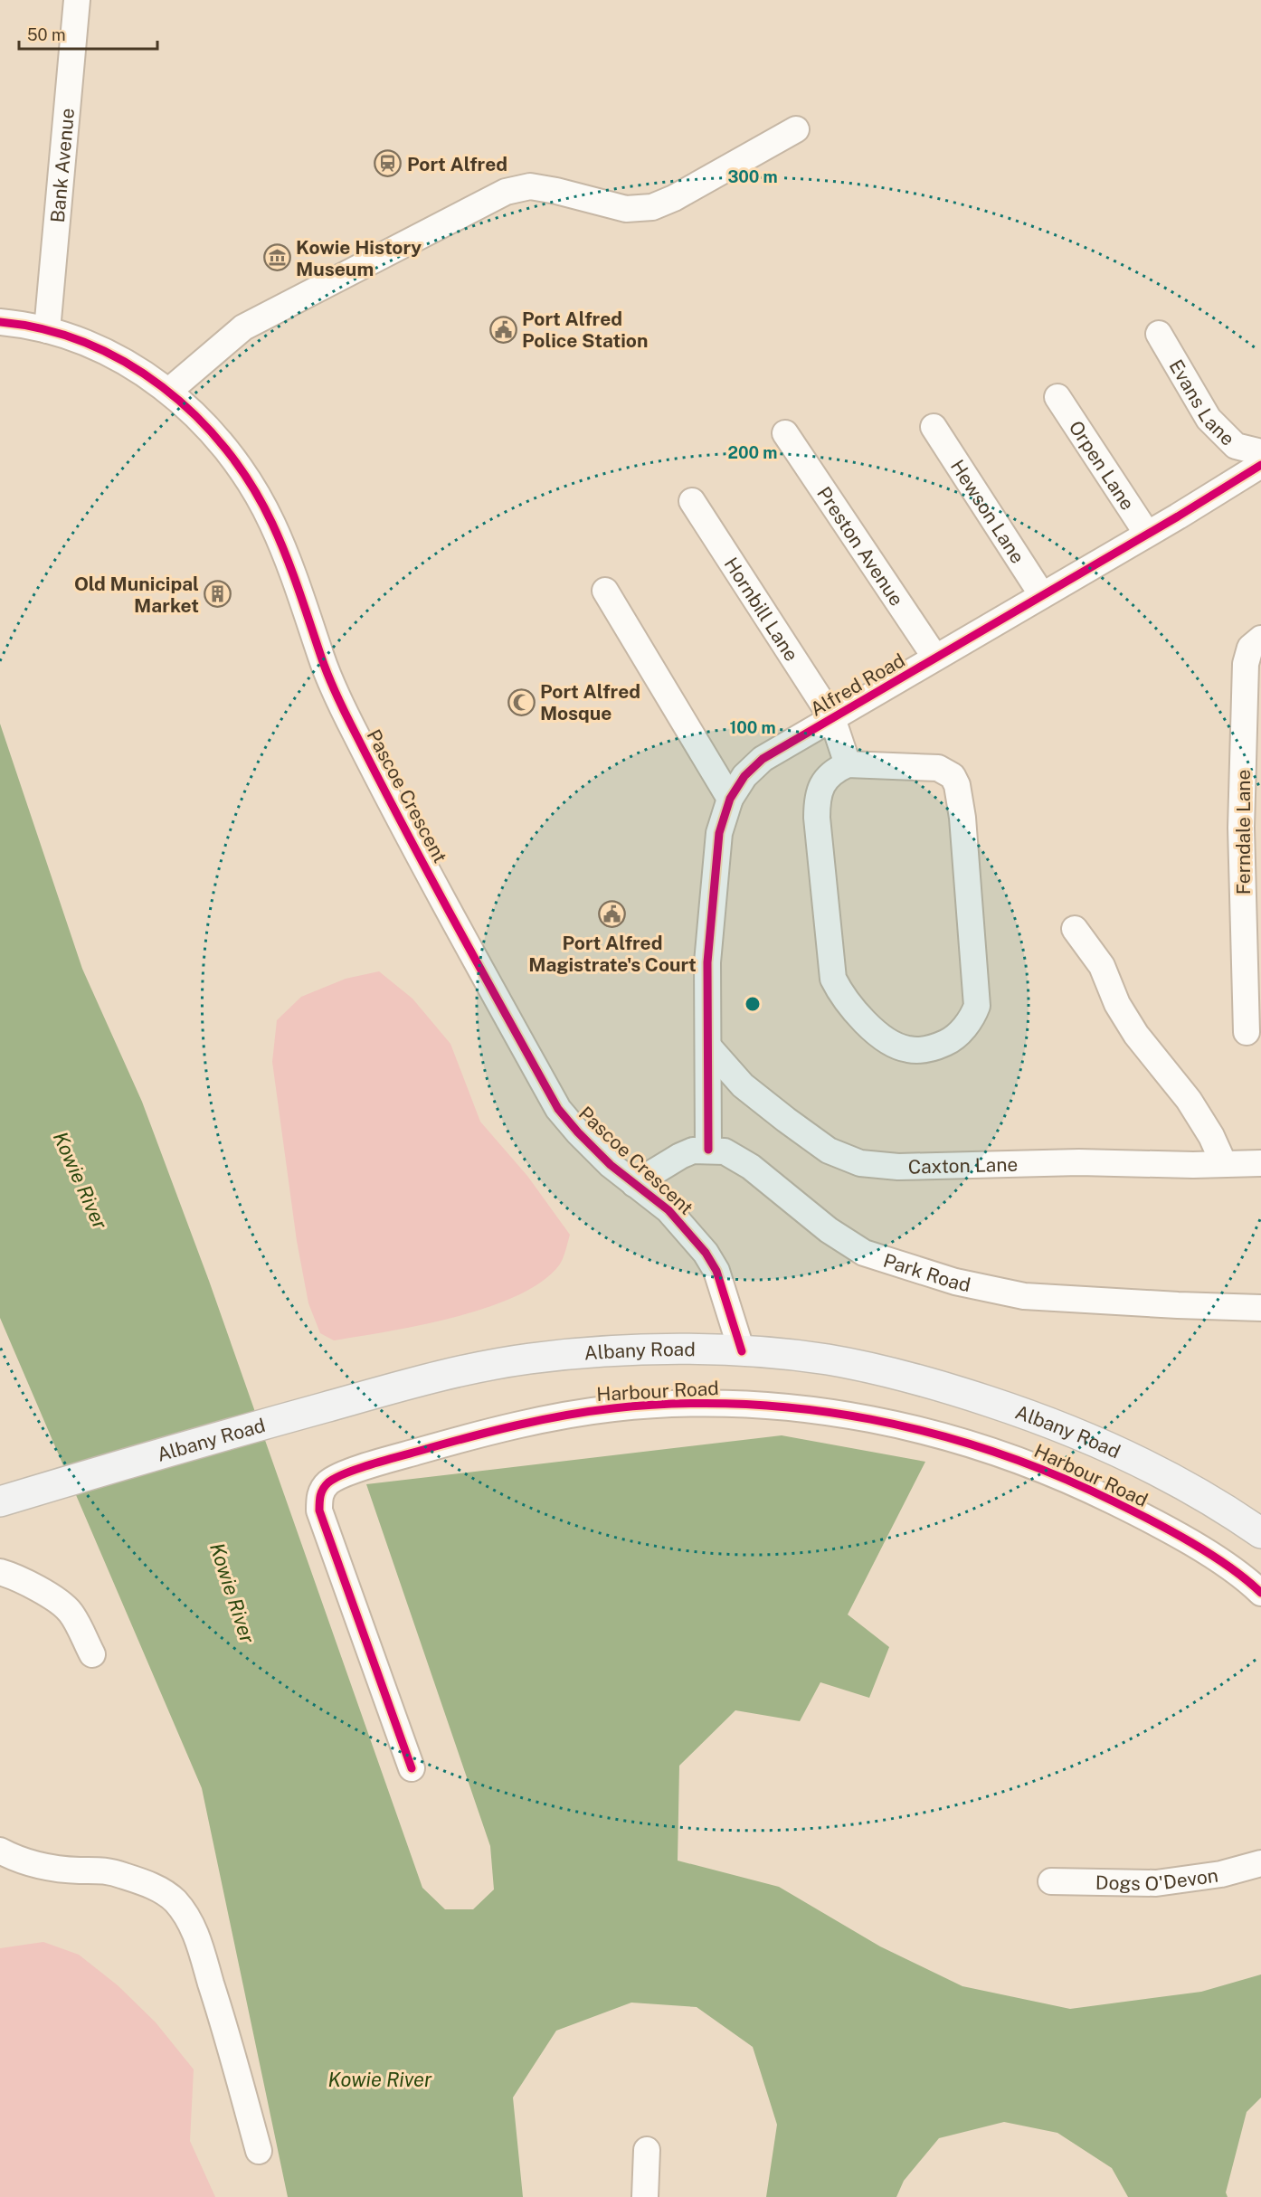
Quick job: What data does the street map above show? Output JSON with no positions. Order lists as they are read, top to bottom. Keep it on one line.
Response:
{"streets":{"main road":["Albany Road"],"street":["Bank Avenue","Evans Lane","Orpen Lane","Hewson Lane","Preston Avenue","Hornbill Lane","Alfred Road","Pascoe Crescent","Ferndale Lane","Caxton Lane","Park Road","Harbour Road","Dogs O'Devon"]},"crossings":[["Bank Avenue","Pascoe Crescent"],["Orpen Lane","Alfred Road"],["Hewson Lane","Alfred Road"],["Preston Avenue","Alfred Road"],["Hornbill Lane","Alfred Road"],["Alfred Road","Caxton Lane"],["Alfred Road","Park Road"],["Pascoe Crescent","Park Road"],["Pascoe Crescent","Albany Road"]],"water":["Kowie River"],"places":{"station":["Port Alfred"],"museum":["Kowie History Museum"],"public building":["Port Alfred Police Station","Port Alfred Magistrate's Court"],"building":["Old Municipal Market"],"mosque":["Port Alfred Mosque"]},"scale_bar":"50 m","rings":["300 m","200 m","100 m"]}
